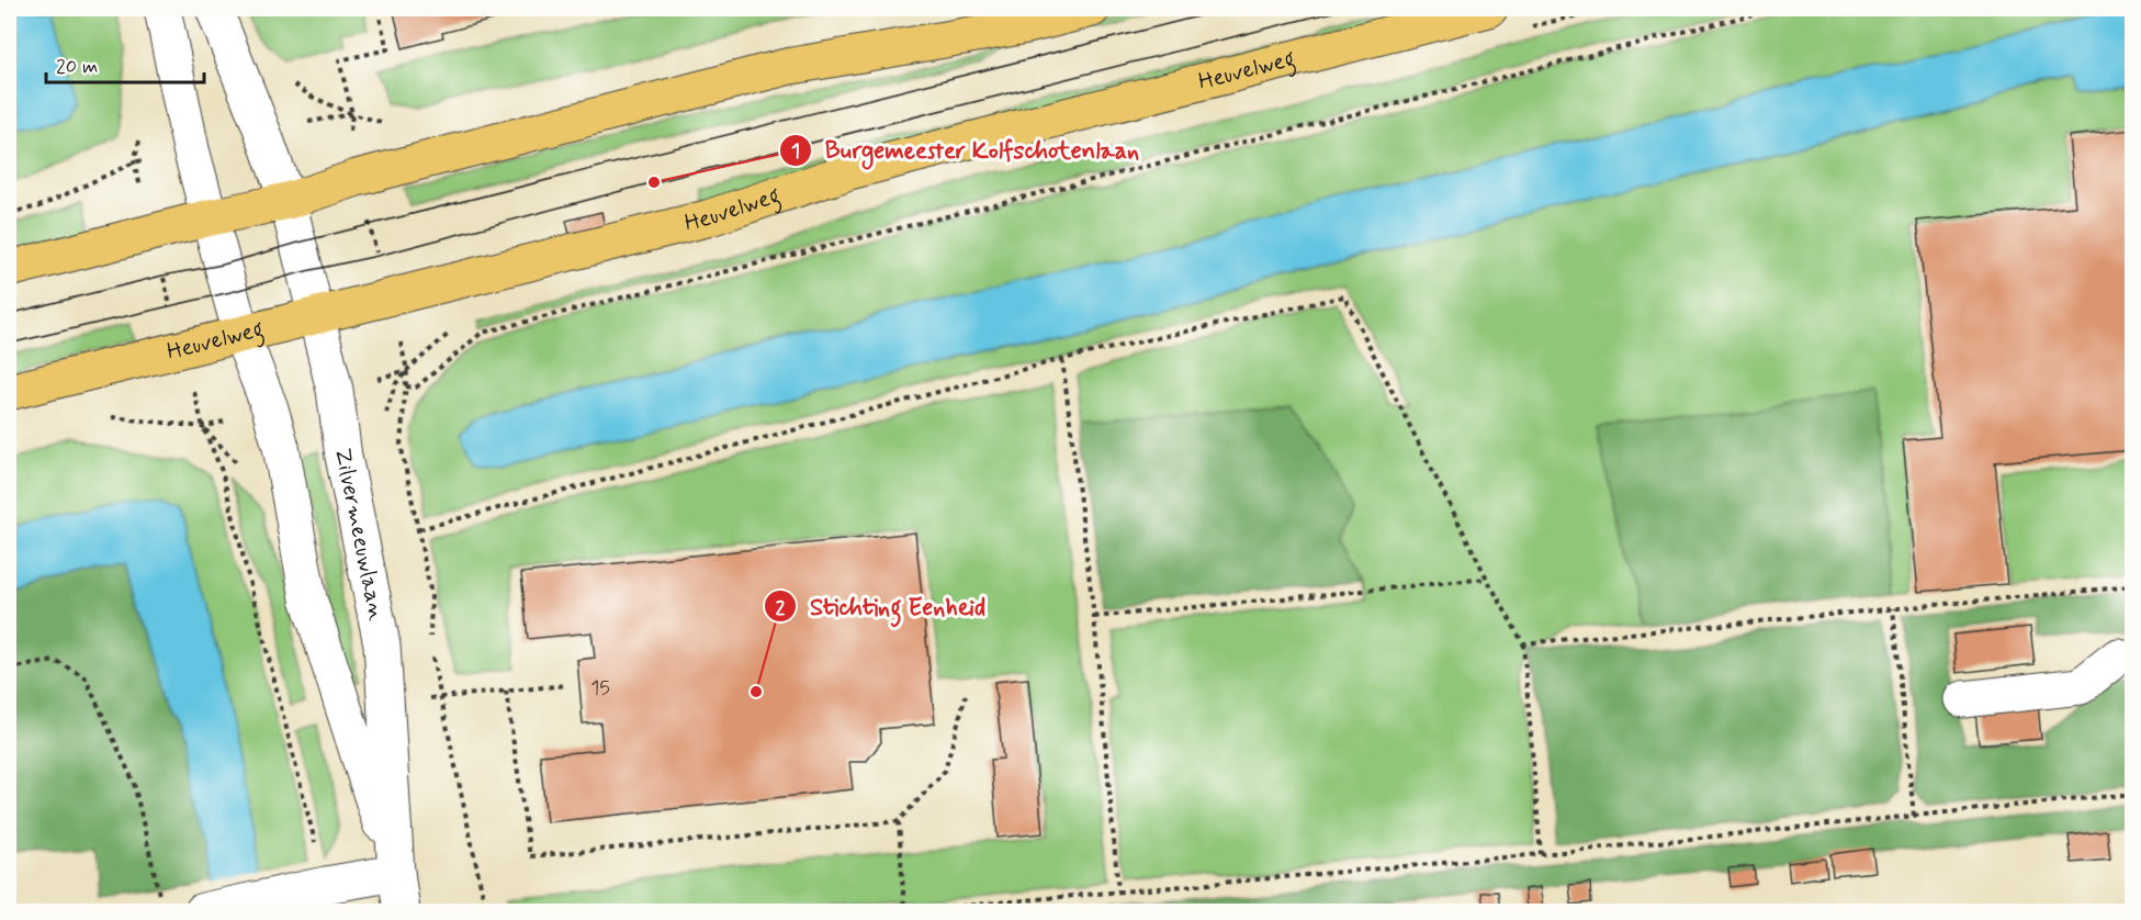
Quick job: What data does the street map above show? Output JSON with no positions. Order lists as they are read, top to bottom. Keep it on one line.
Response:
{"streets":{"main road":["Heuvelweg"],"street":["Zilvermeeuwlaan"]},"crossings":[["Heuvelweg","Zilvermeeuwlaan"]],"places":["Burgemeester Kolfschotenlaan","Stichting Eenheid"],"house_numbers":["15"],"scale_bar":"20 m"}
